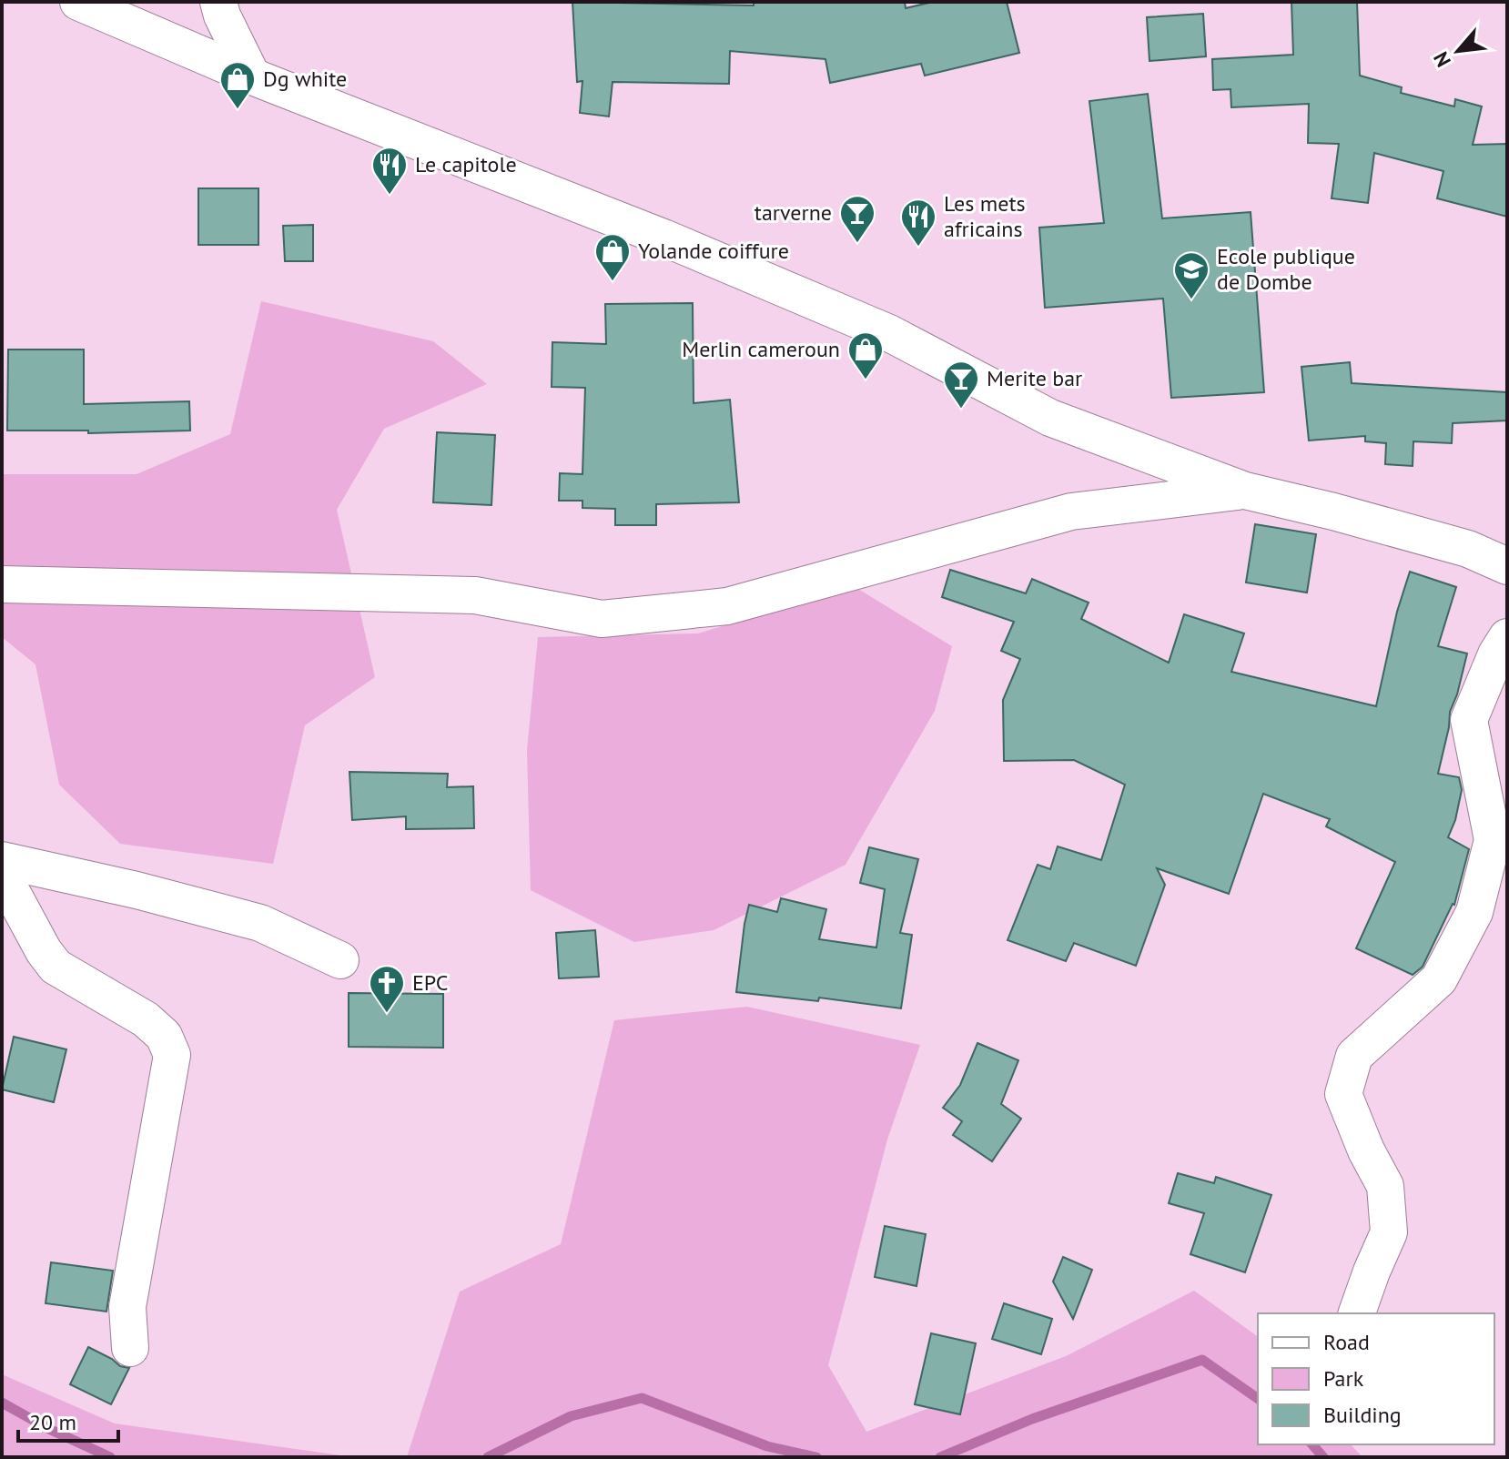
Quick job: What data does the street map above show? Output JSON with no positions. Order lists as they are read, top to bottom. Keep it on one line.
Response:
{"places":{"shop":["Dg white","Yolande coiffure","Merlin cameroun"],"restaurant":["Le capitole","Les mets africains"],"bar":["tarverne","Merite bar"],"school or university":["Ecole publique de Dombe"],"church":["EPC"]},"legend":["Road","Park","Building"],"scale_bar":"20 m","north":"bottom left"}
